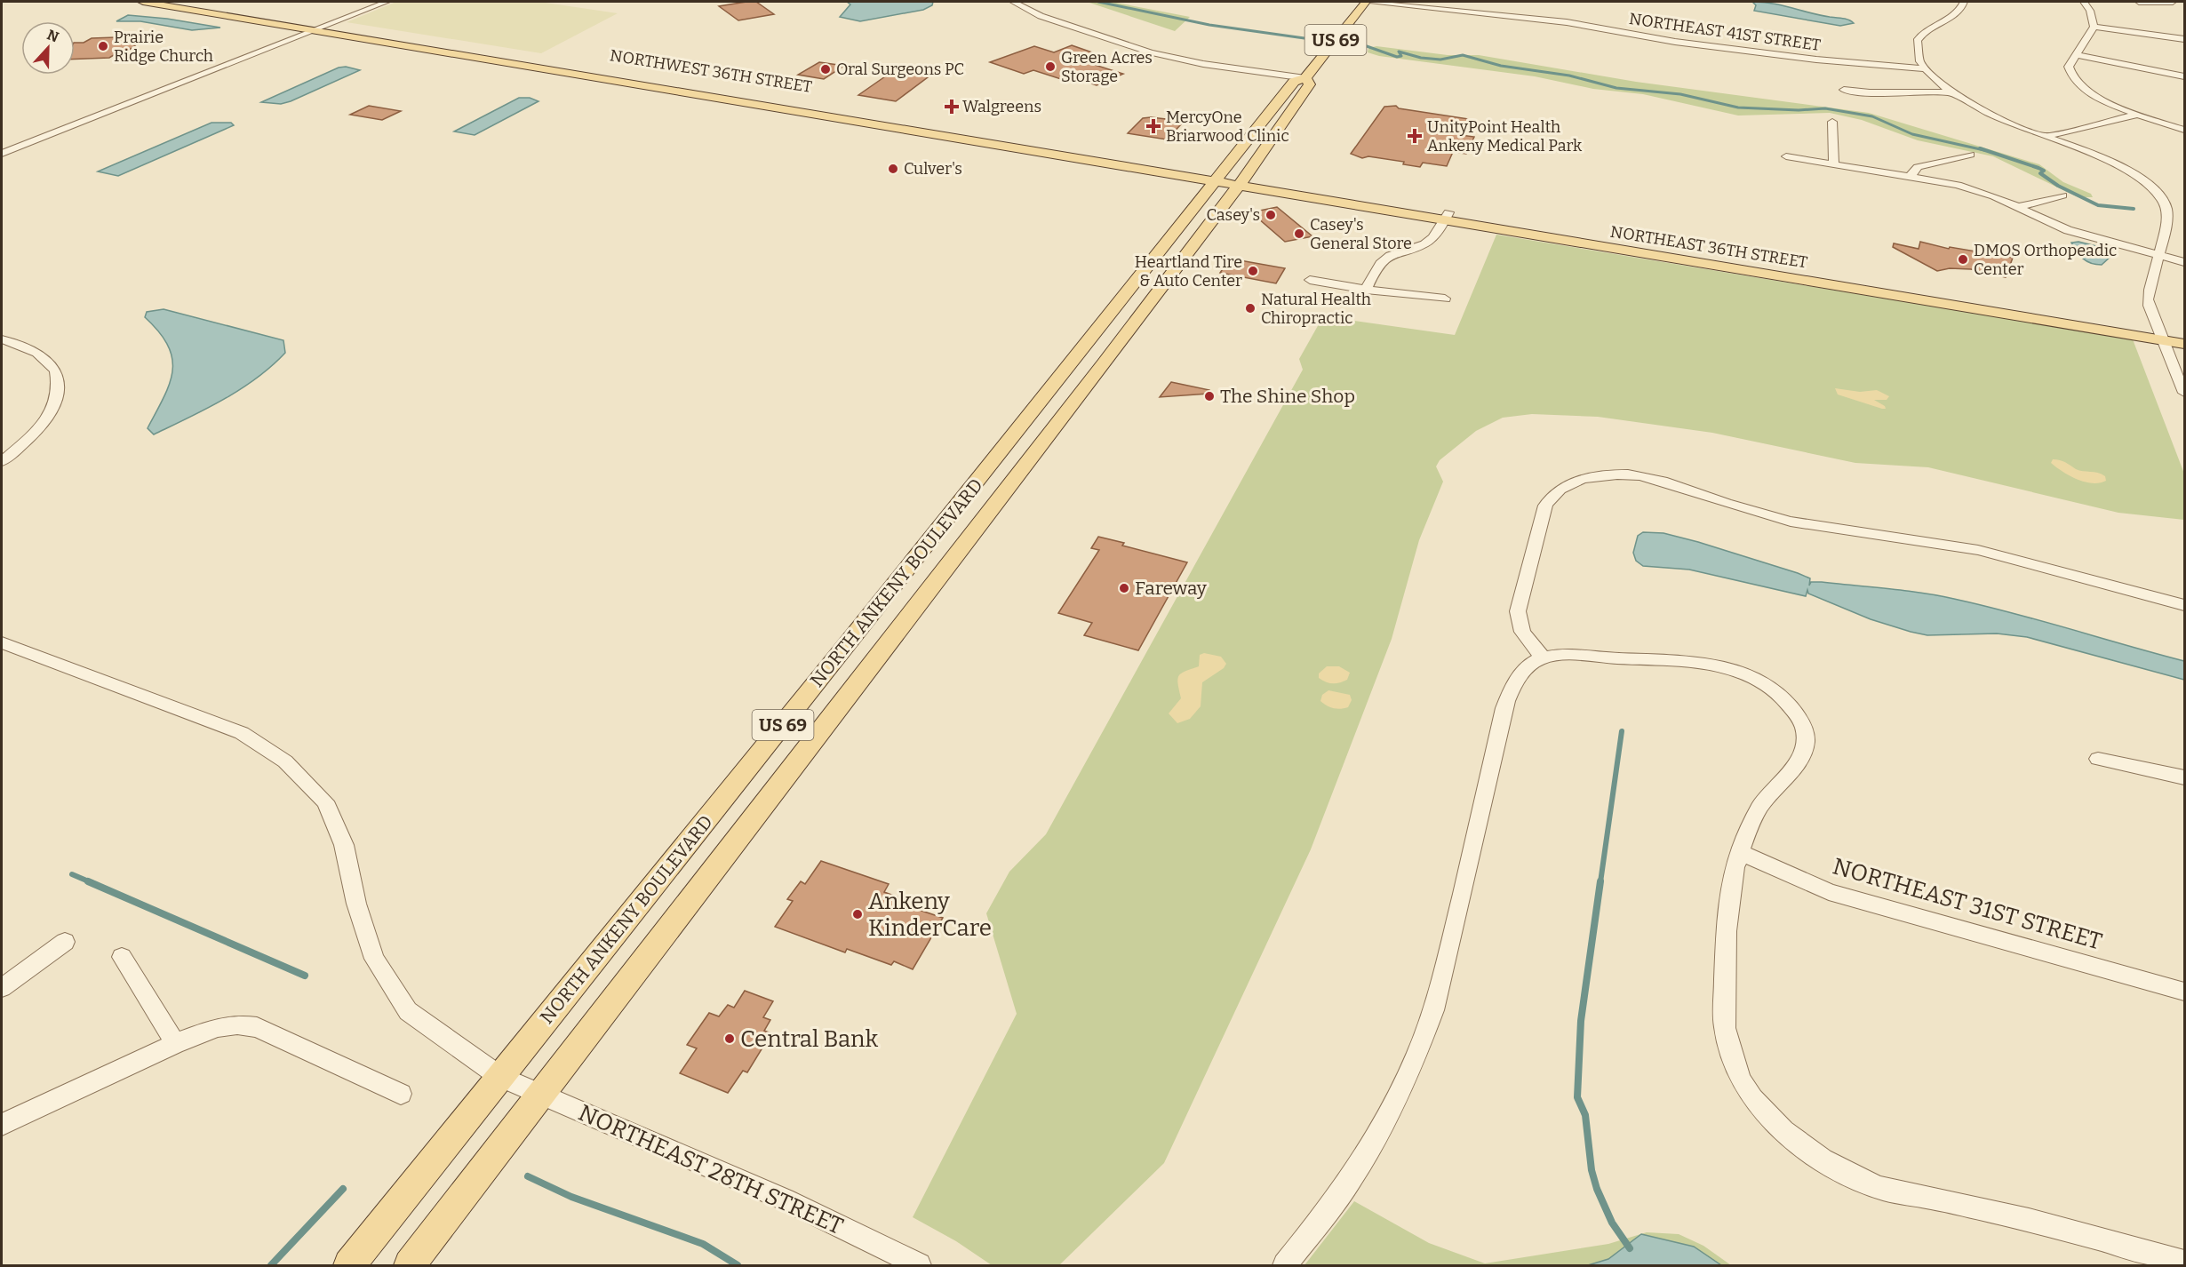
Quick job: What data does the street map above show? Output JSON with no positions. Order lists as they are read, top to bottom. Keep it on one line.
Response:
{"streets":{"main road":["US 69","NORTHWEST 36TH STREET","NORTHEAST 36TH STREET","NORTH ANKENY BOULEVARD"],"street":["NORTHEAST 41ST STREET","NORTHEAST 31ST STREET","NORTHEAST 28TH STREET"]},"crossings":[["NORTHEAST 41ST STREET","NORTH ANKENY BOULEVARD"],["NORTHWEST 36TH STREET","NORTHEAST 36TH STREET"],["NORTHWEST 36TH STREET","NORTH ANKENY BOULEVARD"],["NORTHEAST 36TH STREET","NORTH ANKENY BOULEVARD"],["NORTH ANKENY BOULEVARD","NORTHEAST 28TH STREET"]],"places":{"other":["Prairie Ridge Church","Green Acres Storage","Oral Surgeons PC","Culver's","Casey's","Casey's General Store","DMOS Orthopeadic Center","Heartland Tire & Auto Center","Natural Health Chiropractic","The Shine Shop","Fareway","Ankeny KinderCare","Central Bank"],"health":["Walgreens","MercyOne Briarwood Clinic","UnityPoint Health Ankeny Medical Park"]},"north":"top"}
